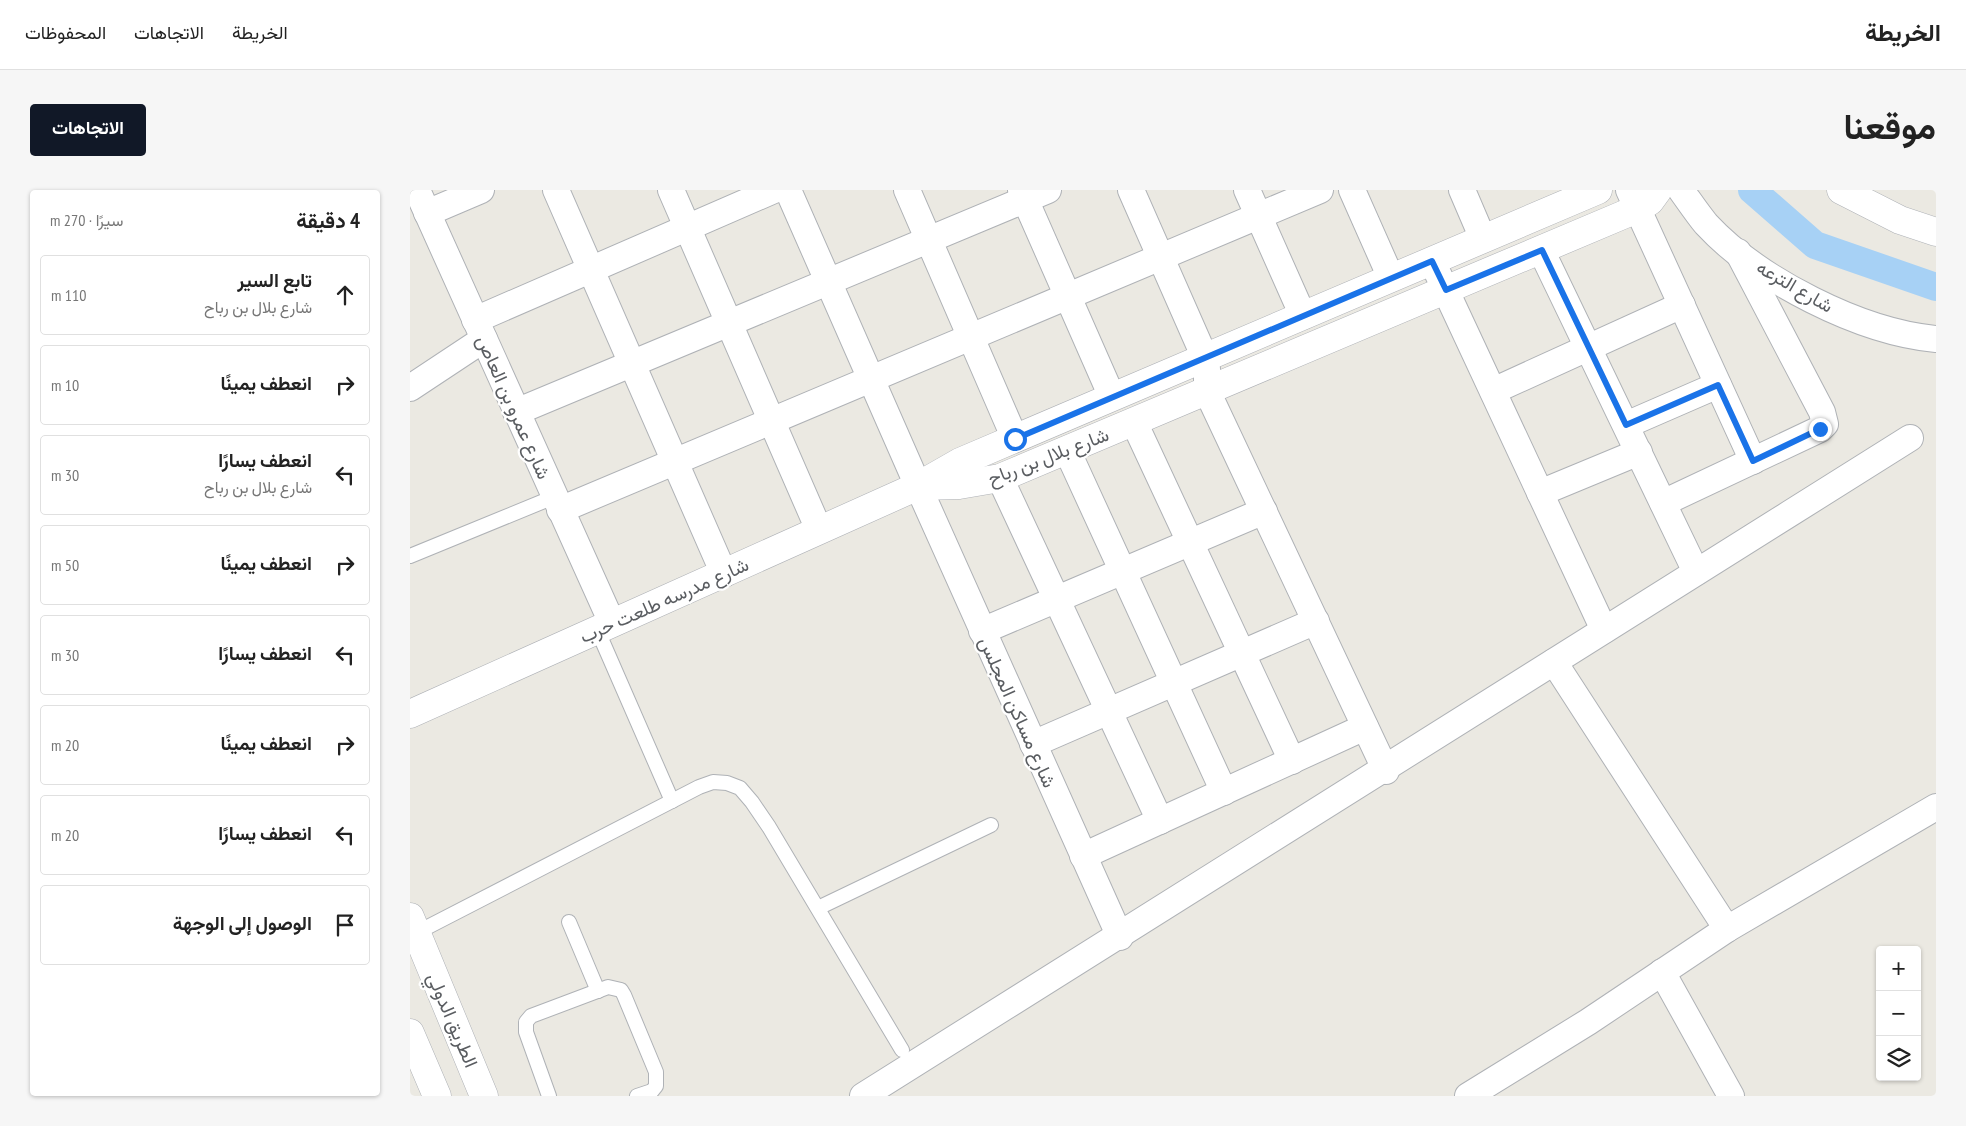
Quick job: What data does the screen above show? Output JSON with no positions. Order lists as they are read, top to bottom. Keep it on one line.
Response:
{"streets":{"street":["شارع الترعه","شارع عمرو بن العاص","شارع بلال بن رباح","شارع مدرسه طلعت حرب","شارع مساكن المجلس","الطريق الدولي"]},"crossings":[["شارع عمرو بن العاص","شارع مدرسه طلعت حرب"],["شارع بلال بن رباح","شارع مدرسه طلعت حرب"],["شارع بلال بن رباح","شارع مساكن المجلس"],["شارع مدرسه طلعت حرب","شارع مساكن المجلس"]],"page":{"header":"الخريطة","nav":["الخريطة","الاتجاهات","المحفوظات"],"title":"موقعنا","buttons":"الاتجاهات","heading":["4 دقيقة","سيرًا · 270 m"],"list":[["تابع السير","شارع بلال بن رباح","110 m"],["انعطف يمينًا","10 m"],["انعطف يسارًا","شارع بلال بن رباح","30 m"],["انعطف يمينًا","50 m"],["انعطف يسارًا","30 m"],["انعطف يمينًا","20 m"],["انعطف يسارًا","20 m"],"الوصول إلى الوجهة"],"map_buttons":["+","−"]}}
